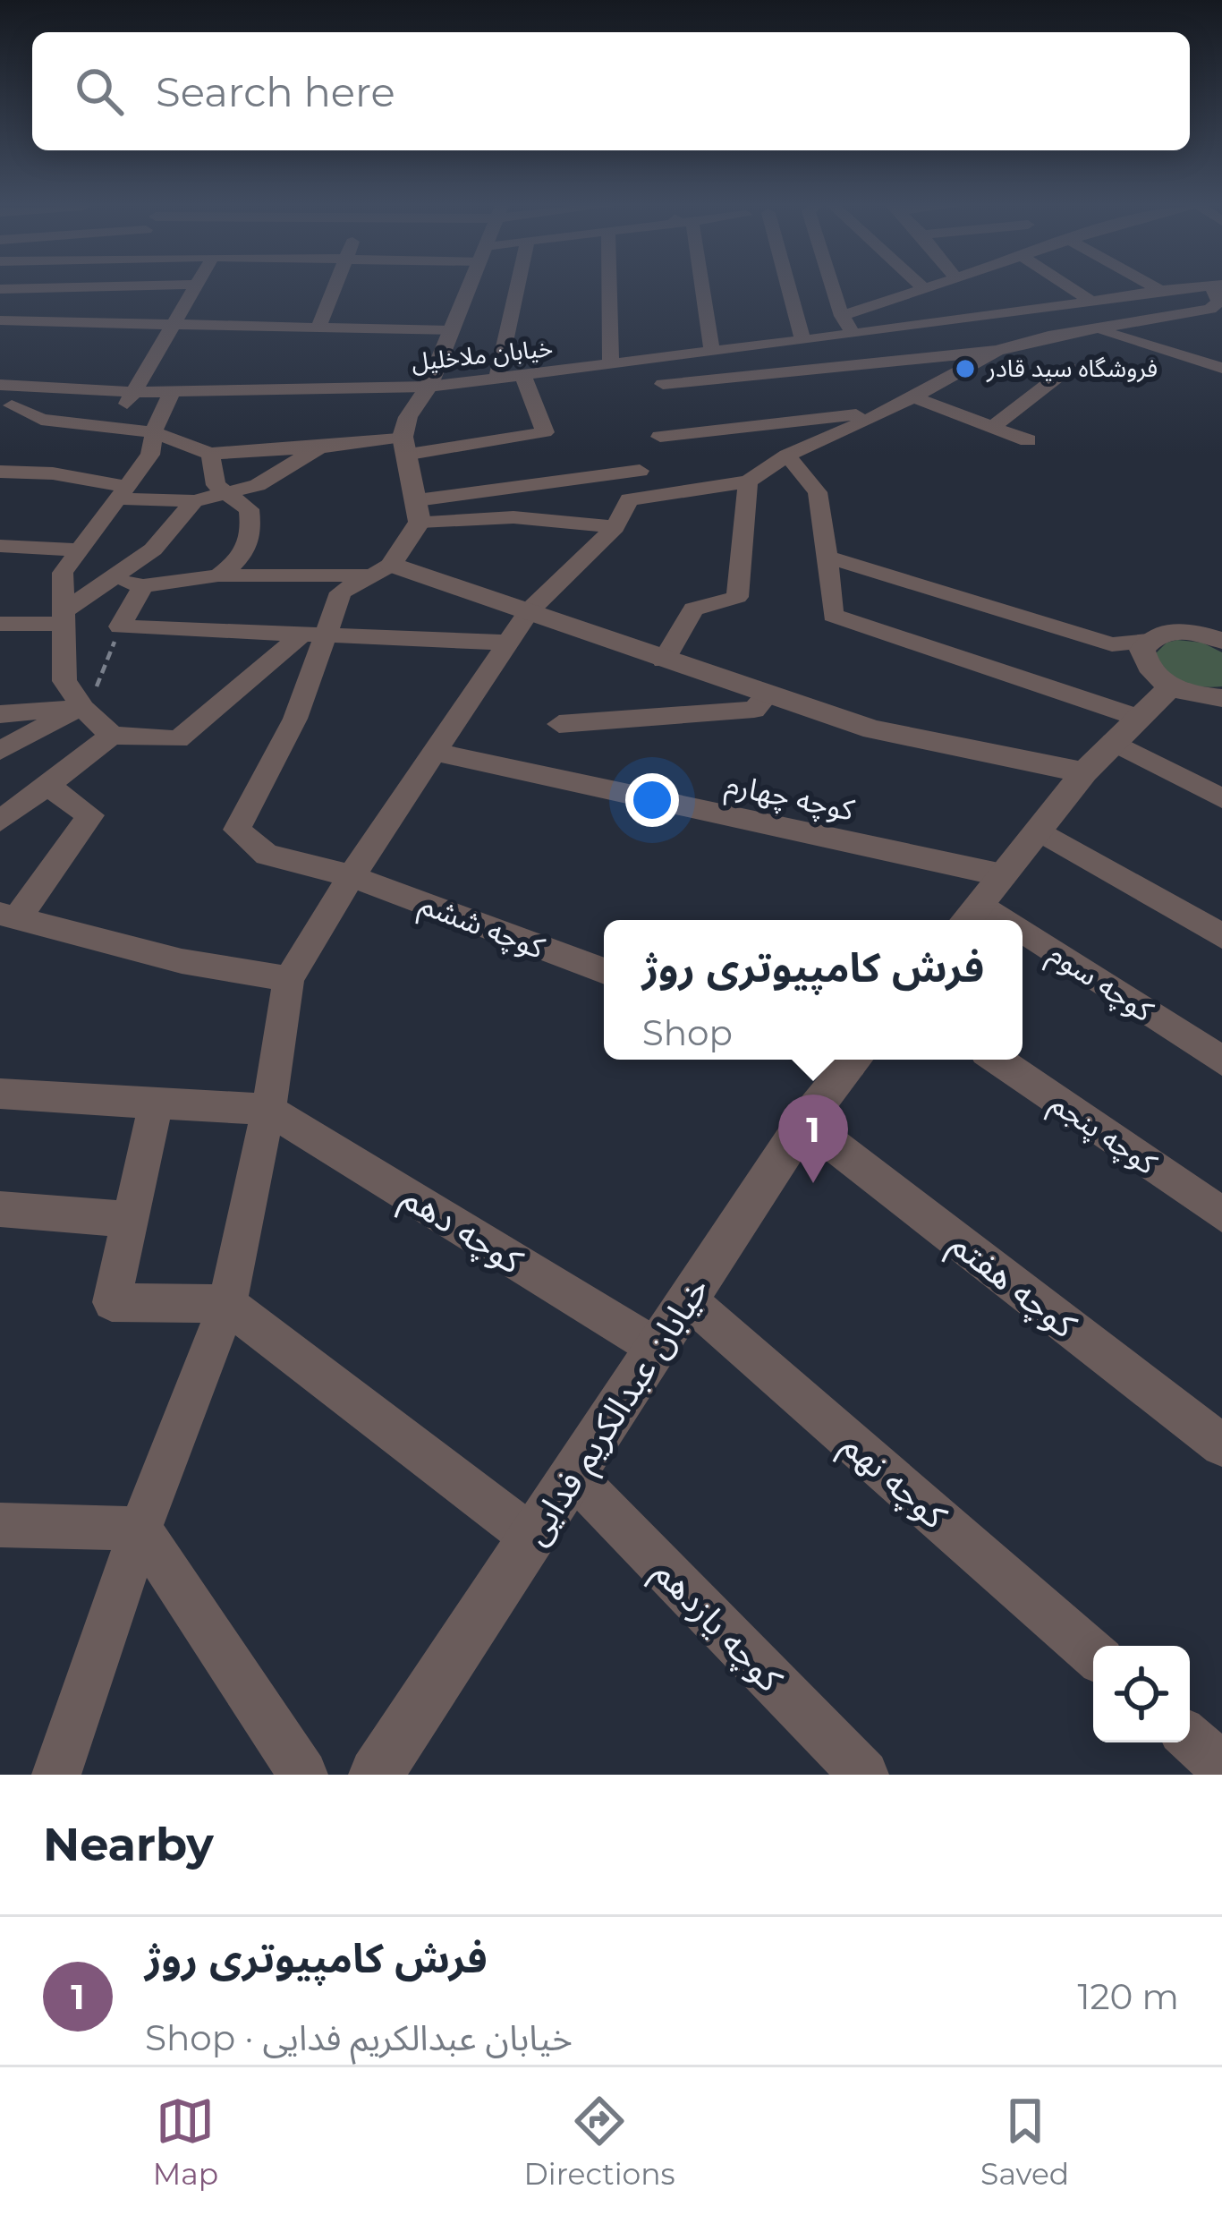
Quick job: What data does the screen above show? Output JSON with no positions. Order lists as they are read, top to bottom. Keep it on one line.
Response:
{"streets":{"street":["خیابان ملاخلیل","کوچه چهارم","کوچه ششم","کوچه سوم","کوچه پنجم","کوچه دهم","کوچه هفتم","خیابان عبدالکریم فدایی","کوچه نهم","کوچه یازدهم"]},"crossings":[["کوچه دهم","خیابان عبدالکریم فدایی"],["کوچه هفتم","خیابان عبدالکریم فدایی"],["خیابان عبدالکریم فدایی","کوچه نهم"],["خیابان عبدالکریم فدایی","کوچه یازدهم"]],"places":["فروشگاه سید قادر"],"page":{"search":"Search here","popup":["فرش کامپیوتری روژ","Shop"],"pins":"1","heading":"Nearby","list":[{"mark":"1","name":"فرش کامپیوتری روژ","note":"Shop · خیابان عبدالکریم فدایی","value":"120 m"}],"nav":["Map","Directions","Saved"]}}
